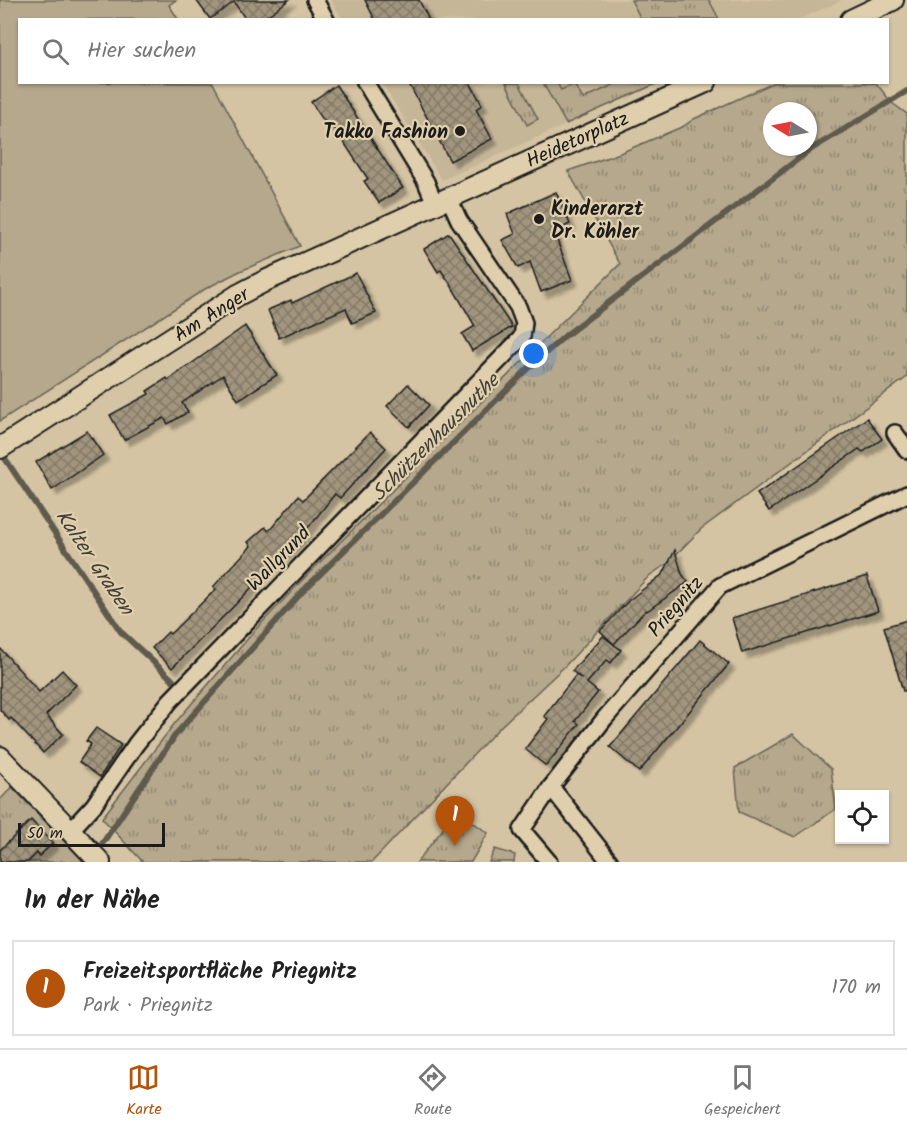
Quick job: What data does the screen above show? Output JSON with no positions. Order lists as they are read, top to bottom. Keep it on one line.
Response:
{"streets":{"street":["Heidetorplatz","Am Anger","Wallgrund","Priegnitz"]},"crossings":[["Heidetorplatz","Am Anger"],["Heidetorplatz","Wallgrund"],["Am Anger","Wallgrund"]],"water":["Schützenhausnuthe","Kalter Graben"],"places":["Takko Fashion","Kinderarzt Dr. Köhler"],"scale_bar":"50 m","north":"left","page":{"search":"Hier suchen","pins":"1","scale":"50 m","heading":"In der Nähe","list":[{"mark":"1","name":"Freizeitsportfläche Priegnitz","note":"Park · Priegnitz","value":"170 m"}],"nav":["Karte","Route","Gespeichert"]}}
